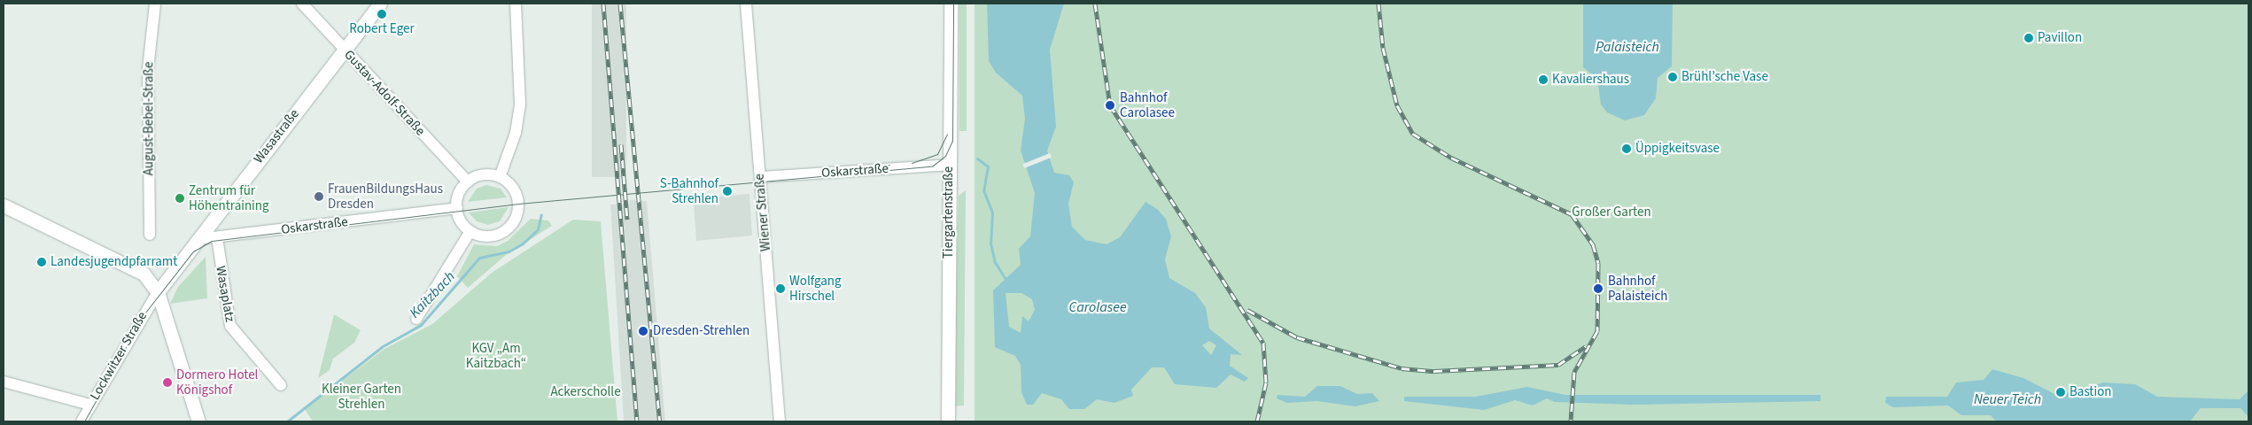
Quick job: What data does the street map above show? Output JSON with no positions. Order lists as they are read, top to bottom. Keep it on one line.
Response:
{"streets":{"street":["Gustav-Adolf-Straße","August-Bebel-Straße","Wasastraße","Oskarstraße","Wiener Straße","Tiergartenstraße","Wasaplatz","Lockwitzer Straße"]},"crossings":[["Gustav-Adolf-Straße","Wasastraße"],["Gustav-Adolf-Straße","Oskarstraße"],["Wasastraße","Oskarstraße"],["Wasastraße","Lockwitzer Straße"],["Oskarstraße","Wiener Straße"],["Oskarstraße","Tiergartenstraße"],["Oskarstraße","Wasaplatz"]],"water":["Palaisteich","Kaitzbach","Carolasee","Neuer Teich"],"parks":["Großer Garten","KGV „Am Kaitzbach“","Kleiner Garten Strehlen","Ackerscholle"],"places":["Robert Eger","Pavillon","Brühl’sche Vase","Kavaliershaus","Bahnhof Carolasee","Üppigkeitsvase","S-Bahnhof Strehlen","FrauenBildungsHaus Dresden","Zentrum für Höhentraining","Landesjugendpfarramt","Wolfgang Hirschel","Bahnhof Palaisteich","Dresden-Strehlen","Dormero Hotel Königshof","Bastion"]}
